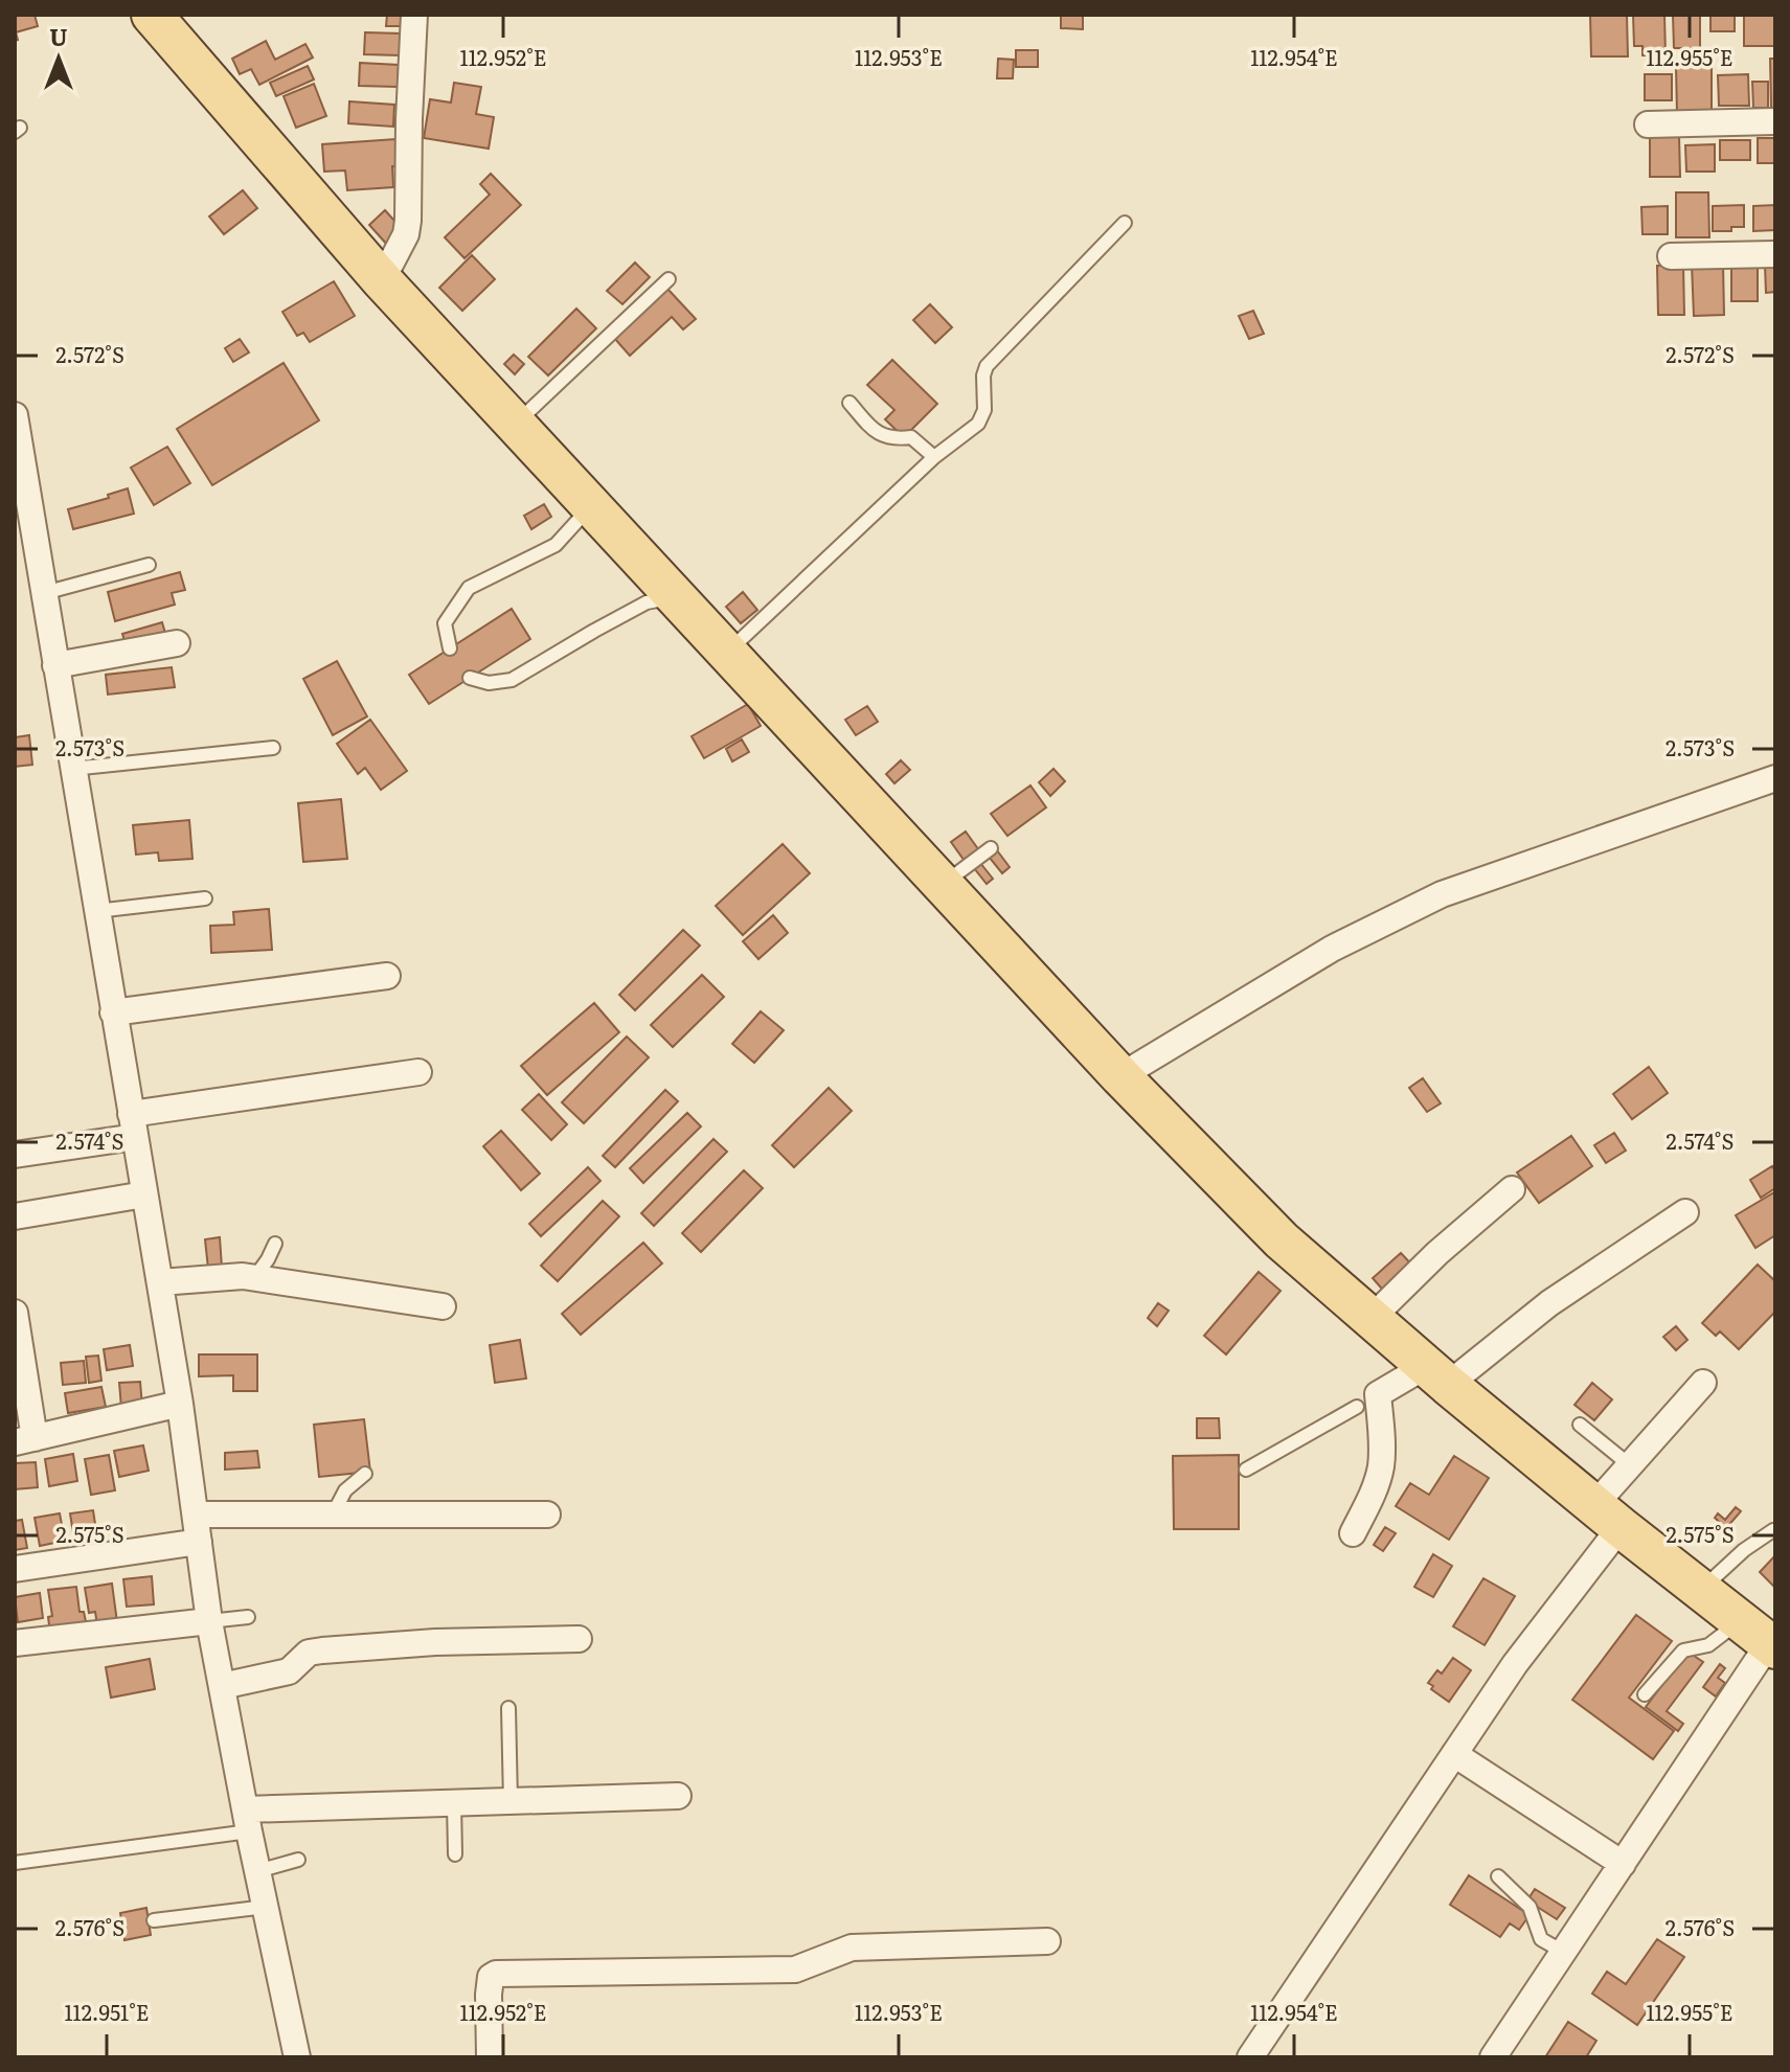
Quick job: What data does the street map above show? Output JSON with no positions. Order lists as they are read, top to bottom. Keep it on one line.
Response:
{"north":"top","coordinates":["112.952°E","112.953°E","112.954°E","112.955°E","2.572°S","2.573°S","2.574°S","2.575°S","2.576°S","112.951°E"]}
